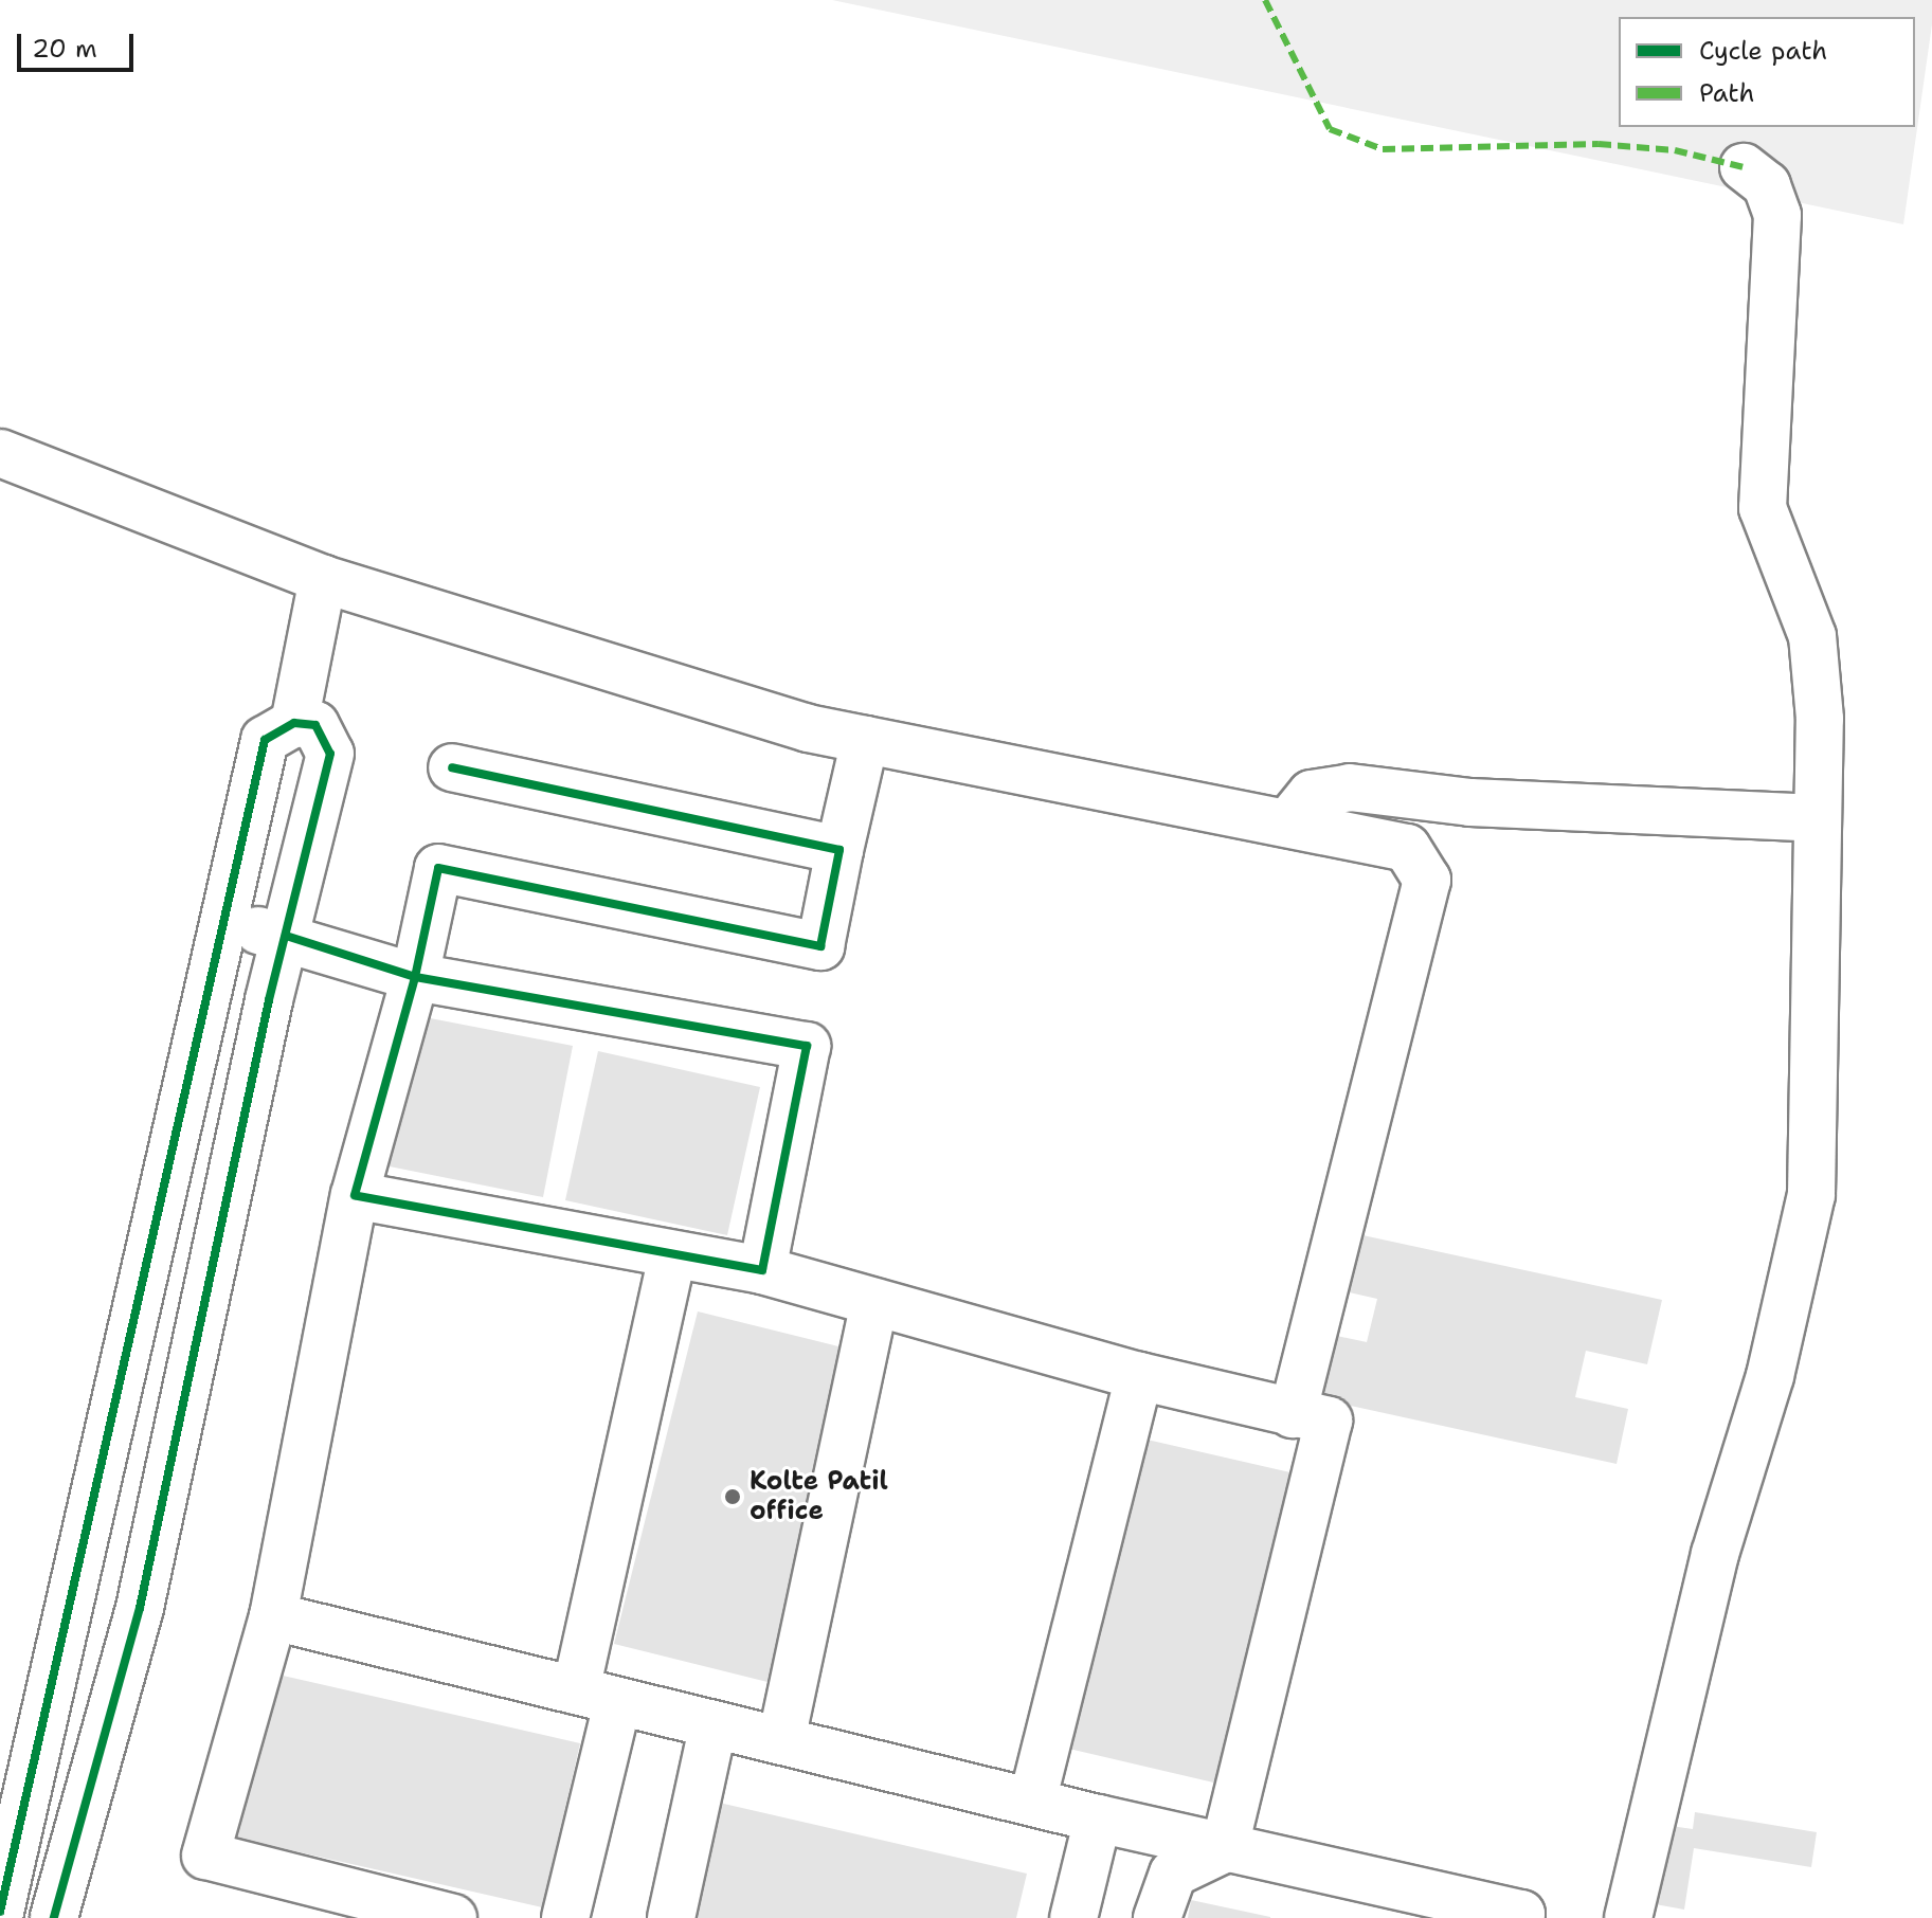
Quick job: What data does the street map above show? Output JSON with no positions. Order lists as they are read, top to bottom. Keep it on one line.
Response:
{"places":["Kolte Patil office"],"legend":["Cycle path","Path"],"scale_bar":"20 m"}
